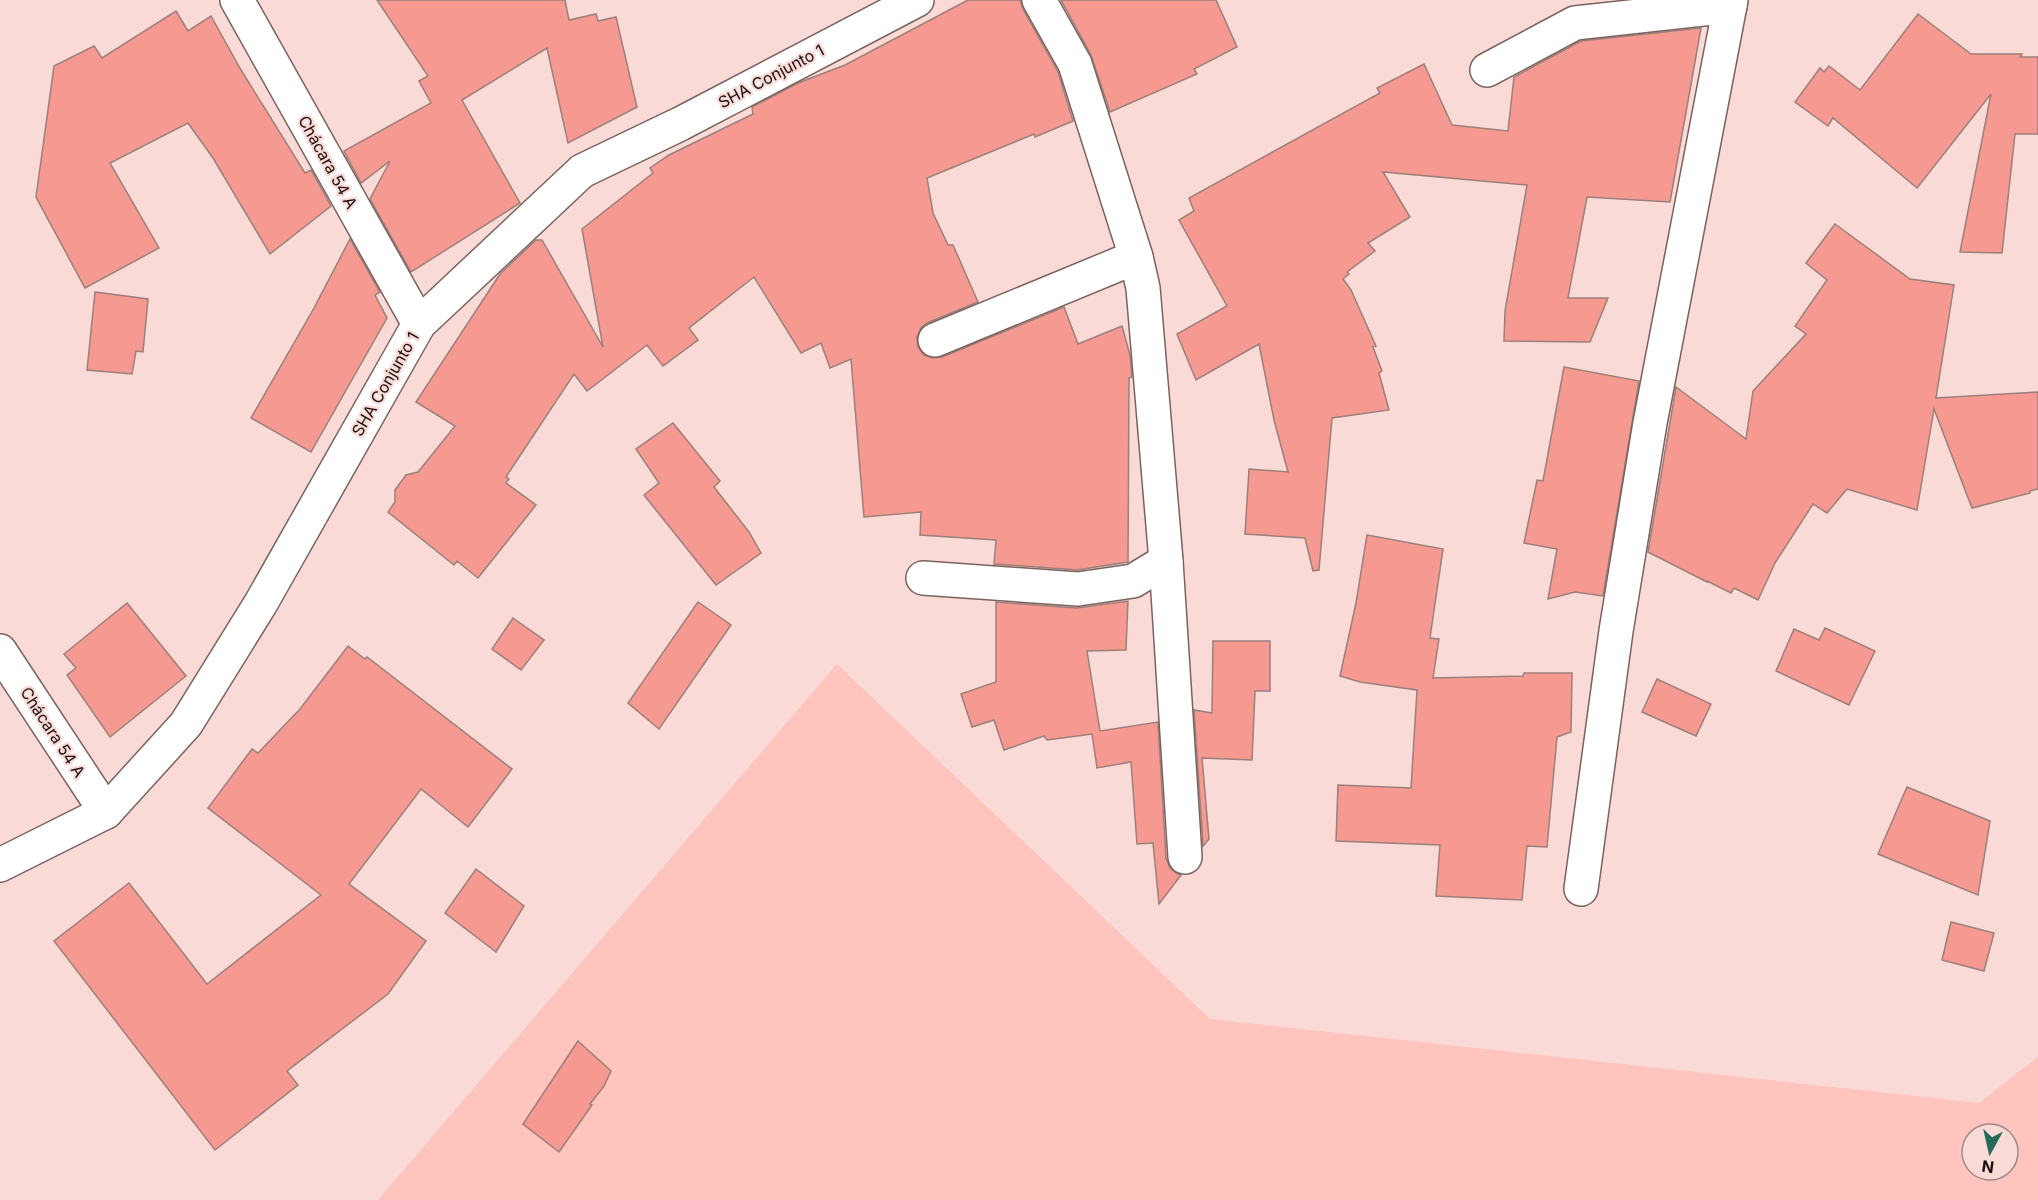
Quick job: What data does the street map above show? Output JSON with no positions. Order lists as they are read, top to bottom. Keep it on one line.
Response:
{"streets":{"street":["SHA Conjunto 1","Chácara 54 A"]},"crossings":[["SHA Conjunto 1","Chácara 54 A"]],"north":"bottom"}
